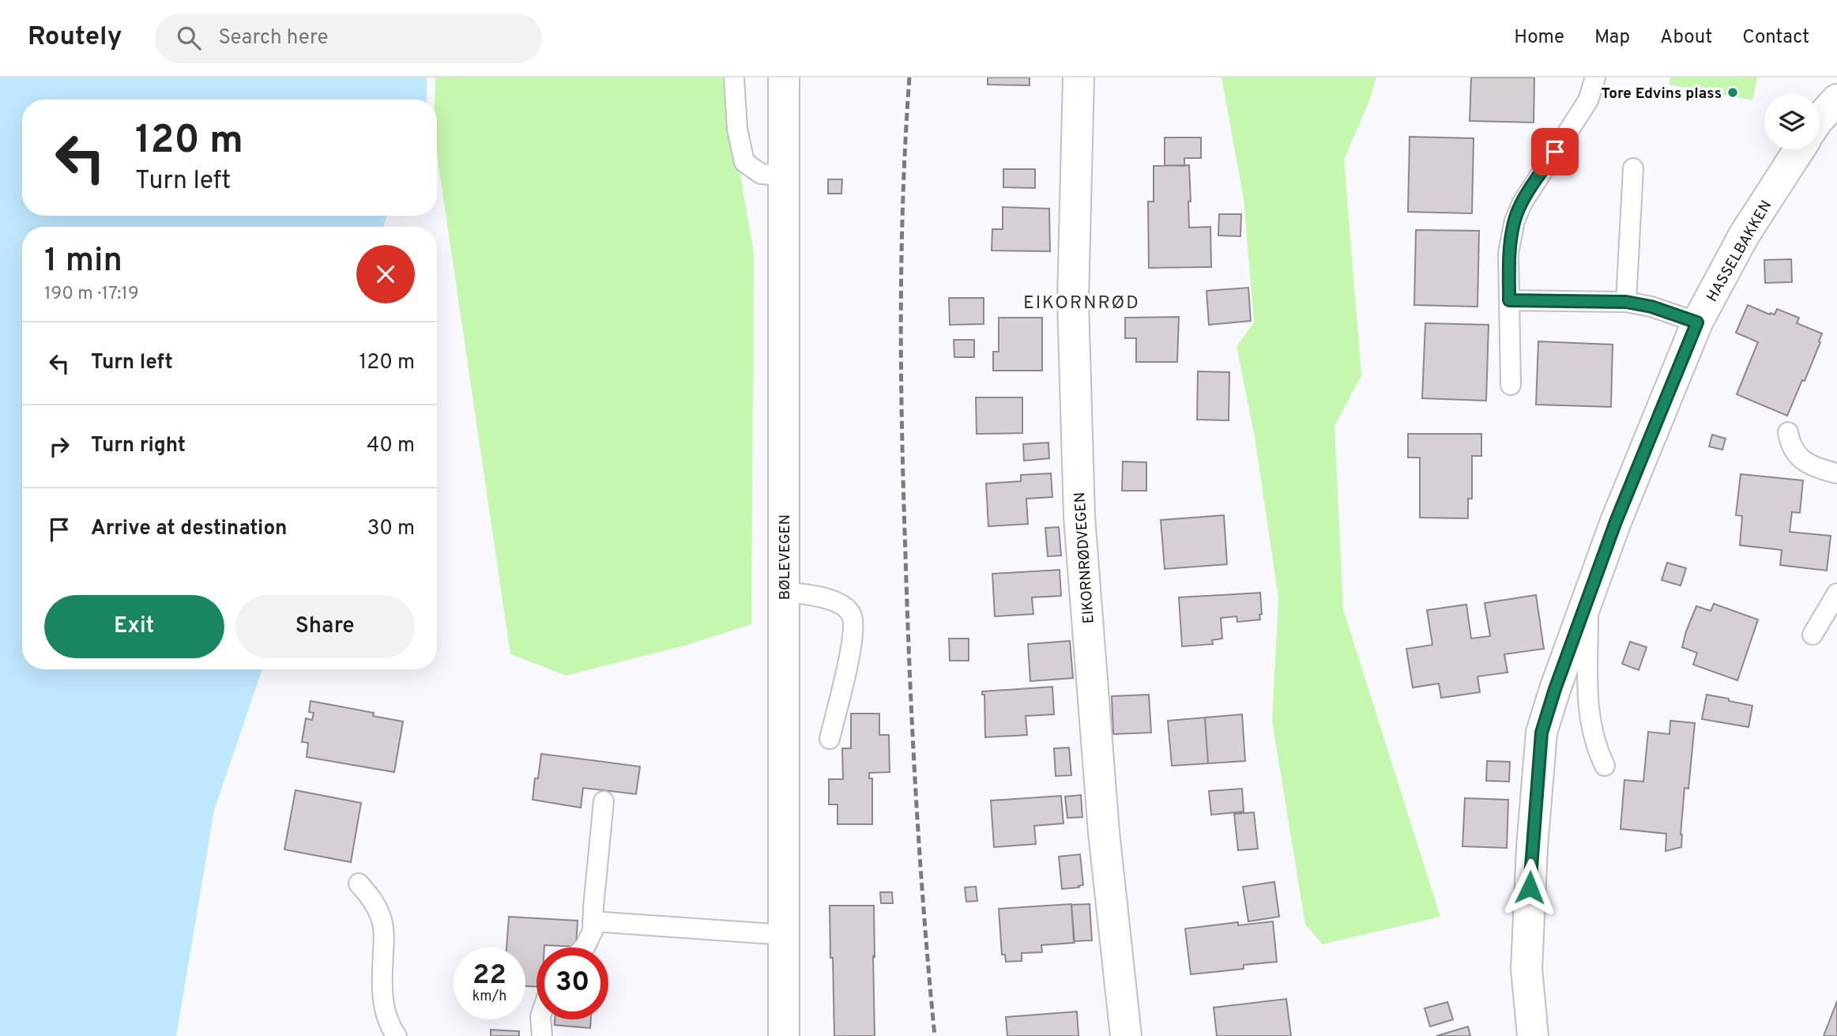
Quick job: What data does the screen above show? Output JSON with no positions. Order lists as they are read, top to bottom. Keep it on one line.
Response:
{"streets":{"street":["HASSELBAKKEN","BØLEVEGEN","EIKORNRØDVEGEN"]},"districts":["EIKORNRØD"],"places":["Tore Edvins plass"],"page":{"header":"Routely","search":"Search here","nav":["Home","Map","About","Contact"],"turn":["120 m","Turn left"],"heading":["1 min","190 m · 17:19"],"list":[{"name":"Turn left","value":"120 m"},{"name":"Turn right","value":"40 m"},{"name":"Arrive at destination","value":"30 m"}],"buttons":["Exit","Share"],"speed":"22 km/h","limit":"30"}}
